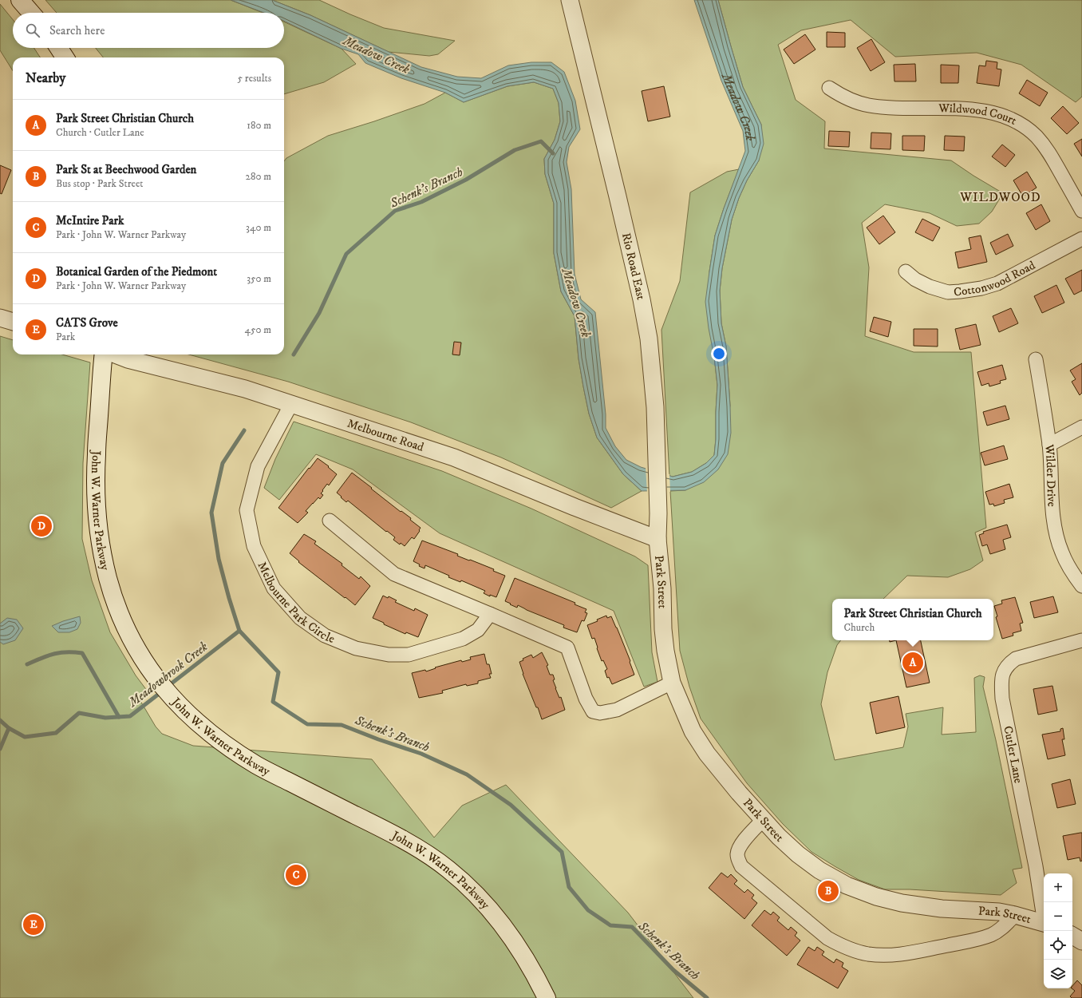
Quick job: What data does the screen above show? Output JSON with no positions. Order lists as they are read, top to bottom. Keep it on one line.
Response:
{"streets":{"main road":["John W. Warner Parkway"],"street":["Wildwood Court","Rio Road East","Cottonwood Road","Melbourne Road","Wilder Drive","Park Street","Melbourne Park Circle","Cutler Lane"]},"crossings":[["Rio Road East","Melbourne Road"],["Rio Road East","Park Street"],["Melbourne Road","Park Street"],["Melbourne Road","Melbourne Park Circle"]],"districts":["WILDWOOD"],"water":["Meadow Creek","Schenk's Branch","Meadowbrook Creek"],"page":{"search":"Search here","heading":["Nearby","5 results"],"list":[{"mark":"A","name":"Park Street Christian Church","note":"Church · Cutler Lane","value":"180 m"},{"mark":"B","name":"Park St at Beechwood Garden","note":"Bus stop · Park Street","value":"280 m"},{"mark":"C","name":"McIntire Park","note":"Park · John W. Warner Parkway","value":"340 m"},{"mark":"D","name":"Botanical Garden of the Piedmont","note":"Park · John W. Warner Parkway","value":"350 m"},{"mark":"E","name":"CATS Grove","note":"Park","value":"450 m"}],"pins":["D","A","C","B","E"],"popup":["Park Street Christian Church","Church"],"map_buttons":["+","−"]}}
